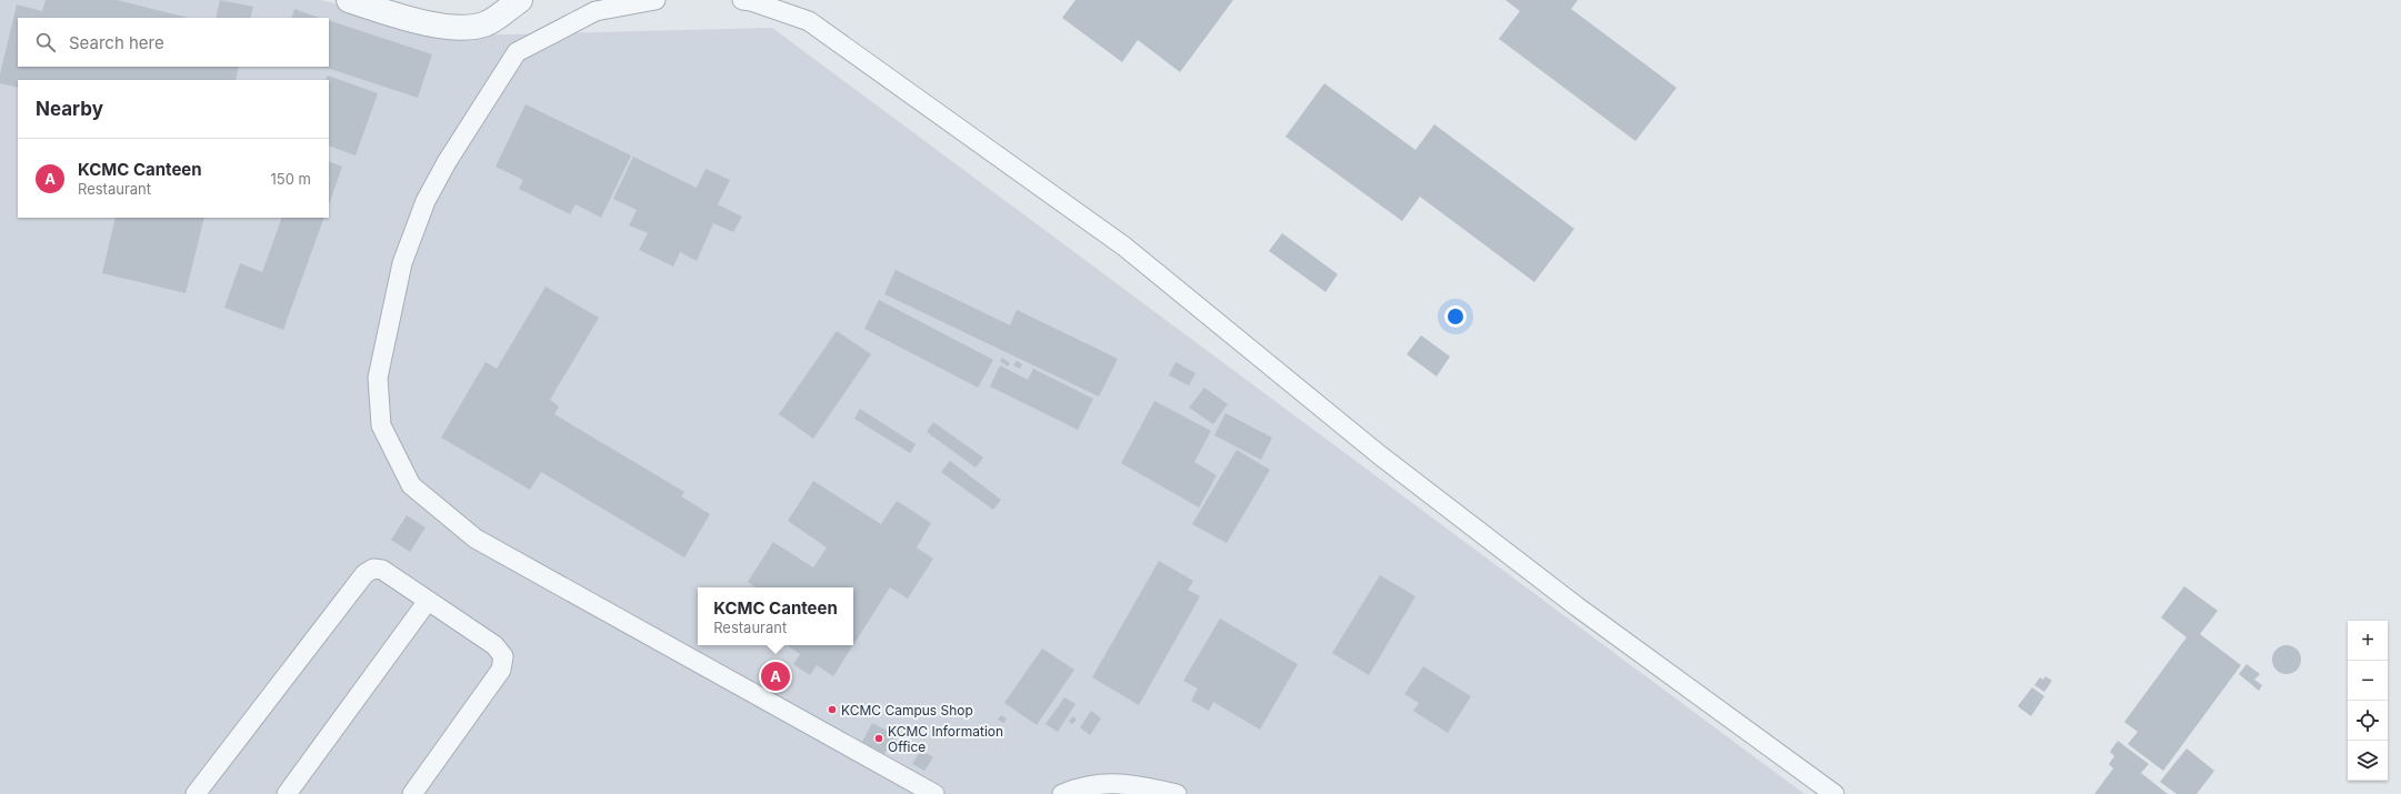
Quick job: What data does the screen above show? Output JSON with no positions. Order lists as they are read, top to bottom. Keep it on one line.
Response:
{"places":["KCMC Campus Shop","KCMC Information Office"],"page":{"search":"Search here","heading":"Nearby","list":[{"mark":"A","name":"KCMC Canteen","note":"Restaurant","value":"150 m"}],"popup":["KCMC Canteen","Restaurant"],"map_buttons":["+","−"],"pins":"A"}}
